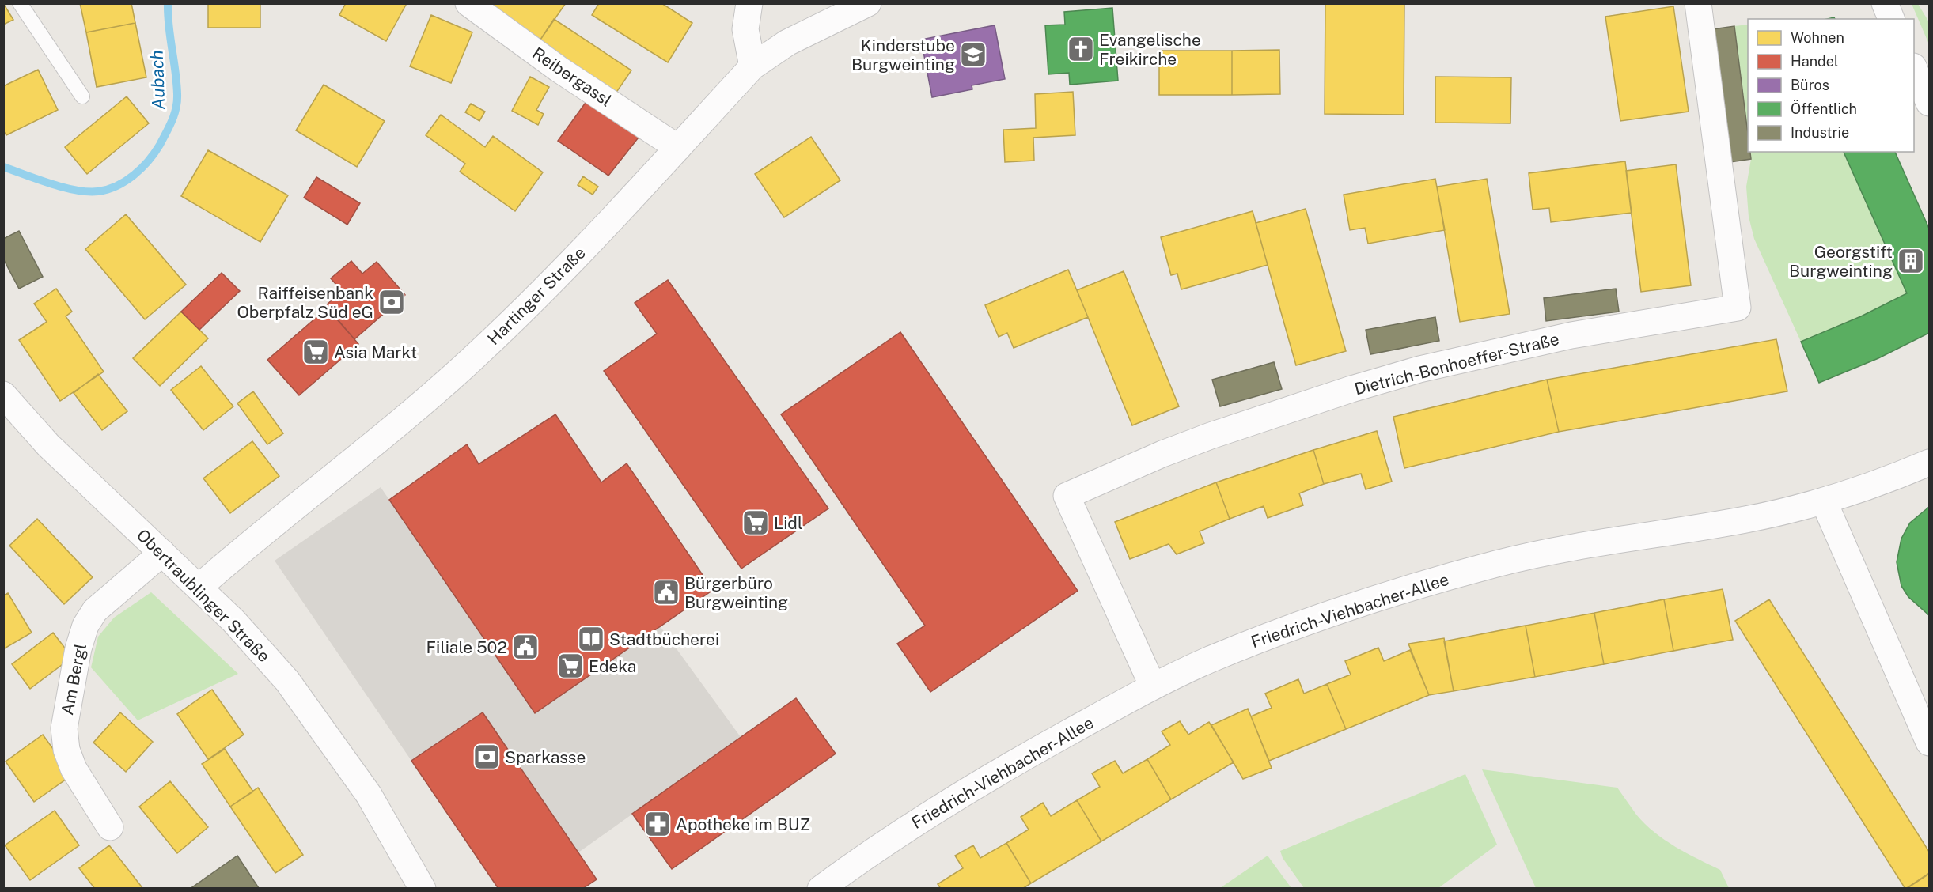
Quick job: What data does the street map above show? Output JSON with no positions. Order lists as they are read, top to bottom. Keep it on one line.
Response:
{"streets":{"street":["Reibergassl","Hartinger Straße","Dietrich-Bonhoeffer-Straße","Obertraublinger Straße","Friedrich-Viehbacher-Allee","Am Bergl"]},"crossings":[["Reibergassl","Hartinger Straße"],["Hartinger Straße","Obertraublinger Straße"],["Dietrich-Bonhoeffer-Straße","Friedrich-Viehbacher-Allee"],["Obertraublinger Straße","Am Bergl"]],"water":["Aubach"],"places":{"church":["Evangelische Freikirche"],"school or university":["Kinderstube Burgweinting"],"building":["Georgstift Burgweinting"],"bank":["Raiffeisenbank Oberpfalz Süd eG","Sparkasse"],"supermarket":["Asia Markt","Lidl","Edeka"],"public building":["Bürgerbüro Burgweinting","Filiale 502"],"library":["Stadtbücherei"],"pharmacy":["Apotheke im BUZ"]},"legend":["Wohnen","Handel","Büros","Öffentlich","Industrie"]}
